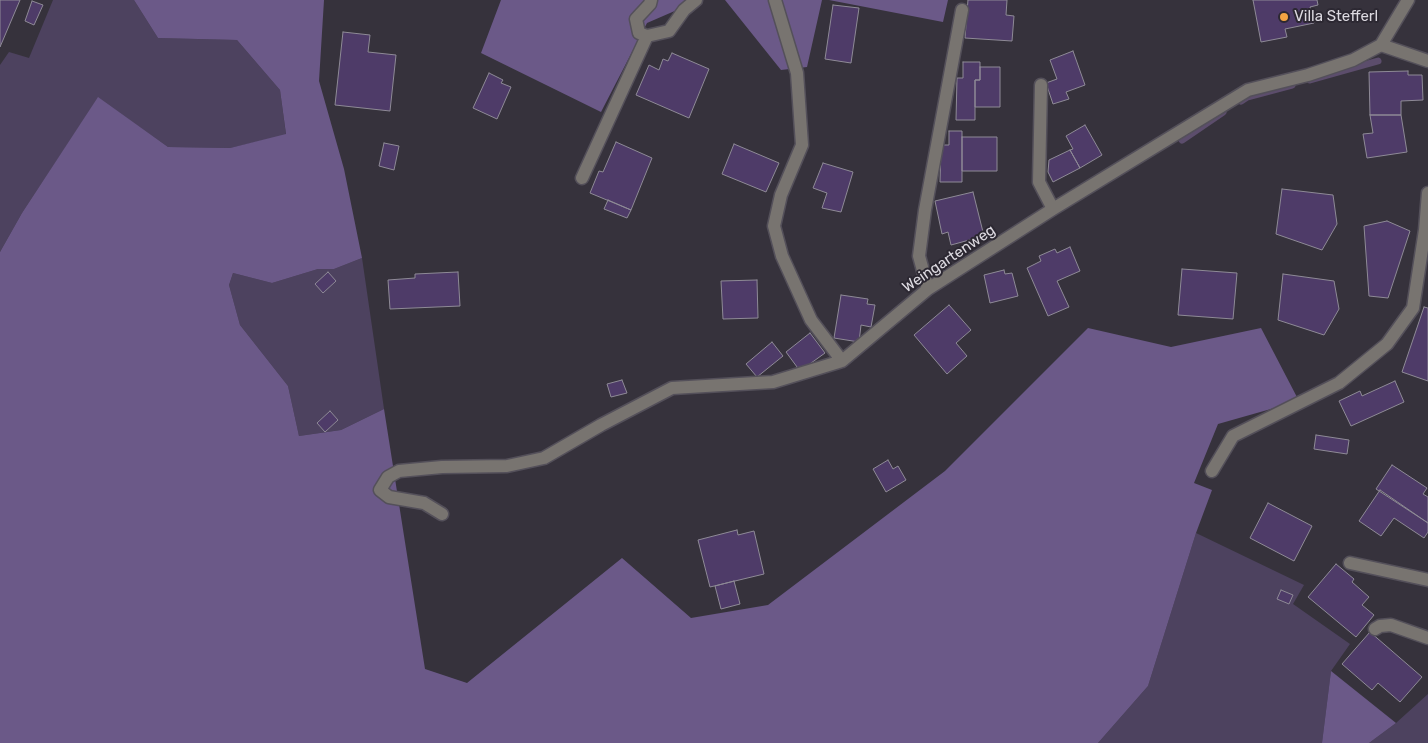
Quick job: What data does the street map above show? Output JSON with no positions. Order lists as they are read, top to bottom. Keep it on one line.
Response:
{"streets":{"street":["Weingartenweg"]},"places":["Villa Stefferl"]}
